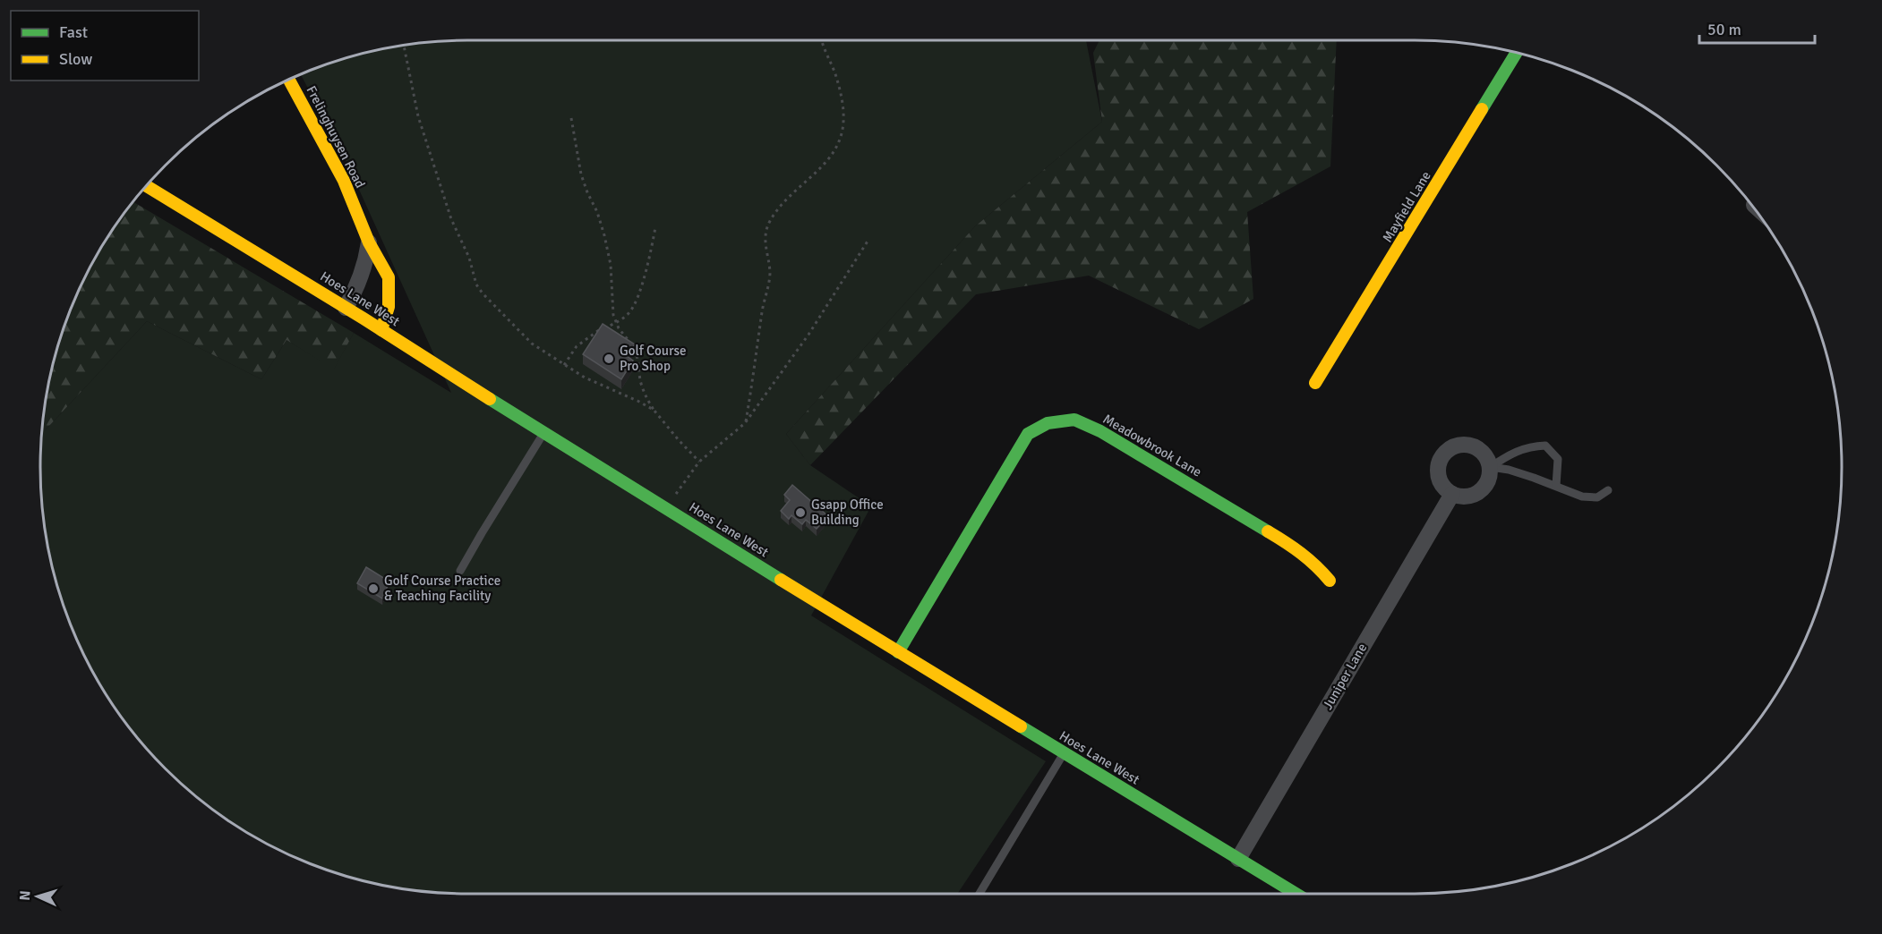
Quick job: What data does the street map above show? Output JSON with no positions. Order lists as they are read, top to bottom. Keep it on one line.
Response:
{"streets":{"street":["Frelinghuysen Road","Mayfield Lane","Hoes Lane West","Meadowbrook Lane","Juniper Lane"]},"crossings":[["Frelinghuysen Road","Hoes Lane West"],["Hoes Lane West","Meadowbrook Lane"],["Hoes Lane West","Juniper Lane"]],"places":["Golf Course Pro Shop","Gsapp Office Building","Golf Course Practice & Teaching Facility"],"legend":["Fast","Slow"],"scale_bar":"50 m","north":"left"}
